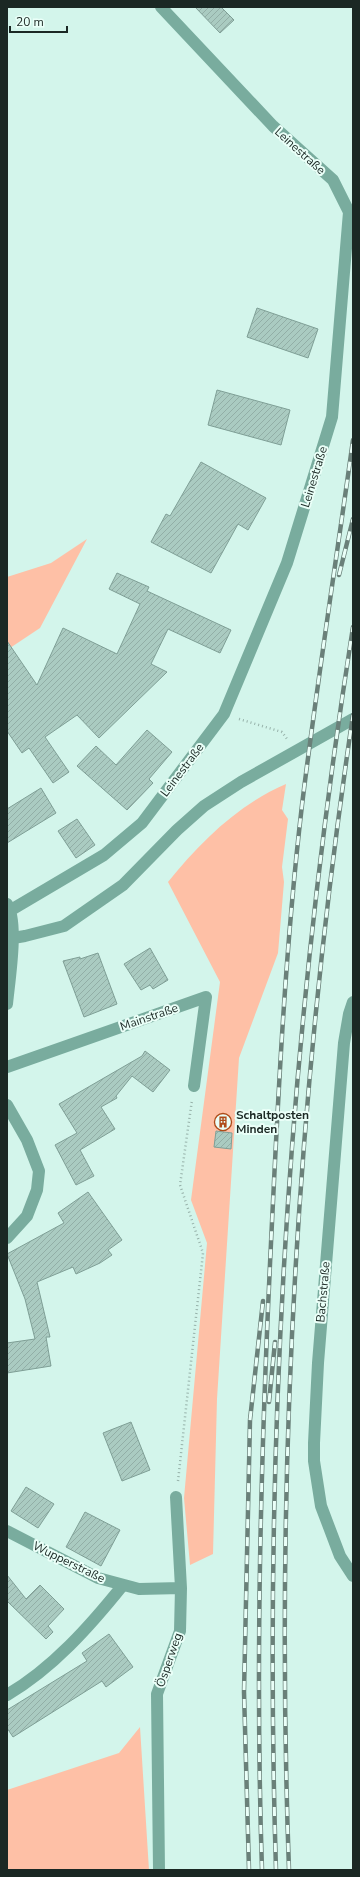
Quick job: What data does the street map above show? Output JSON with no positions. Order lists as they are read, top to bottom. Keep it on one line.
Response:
{"streets":{"street":["Leinestraße","Mainstraße","Bachstraße","Wupperstraße","Ösperweg"]},"crossings":[["Wupperstraße","Ösperweg"]],"places":{"building":["Schaltposten Minden"]},"scale_bar":"20 m"}
